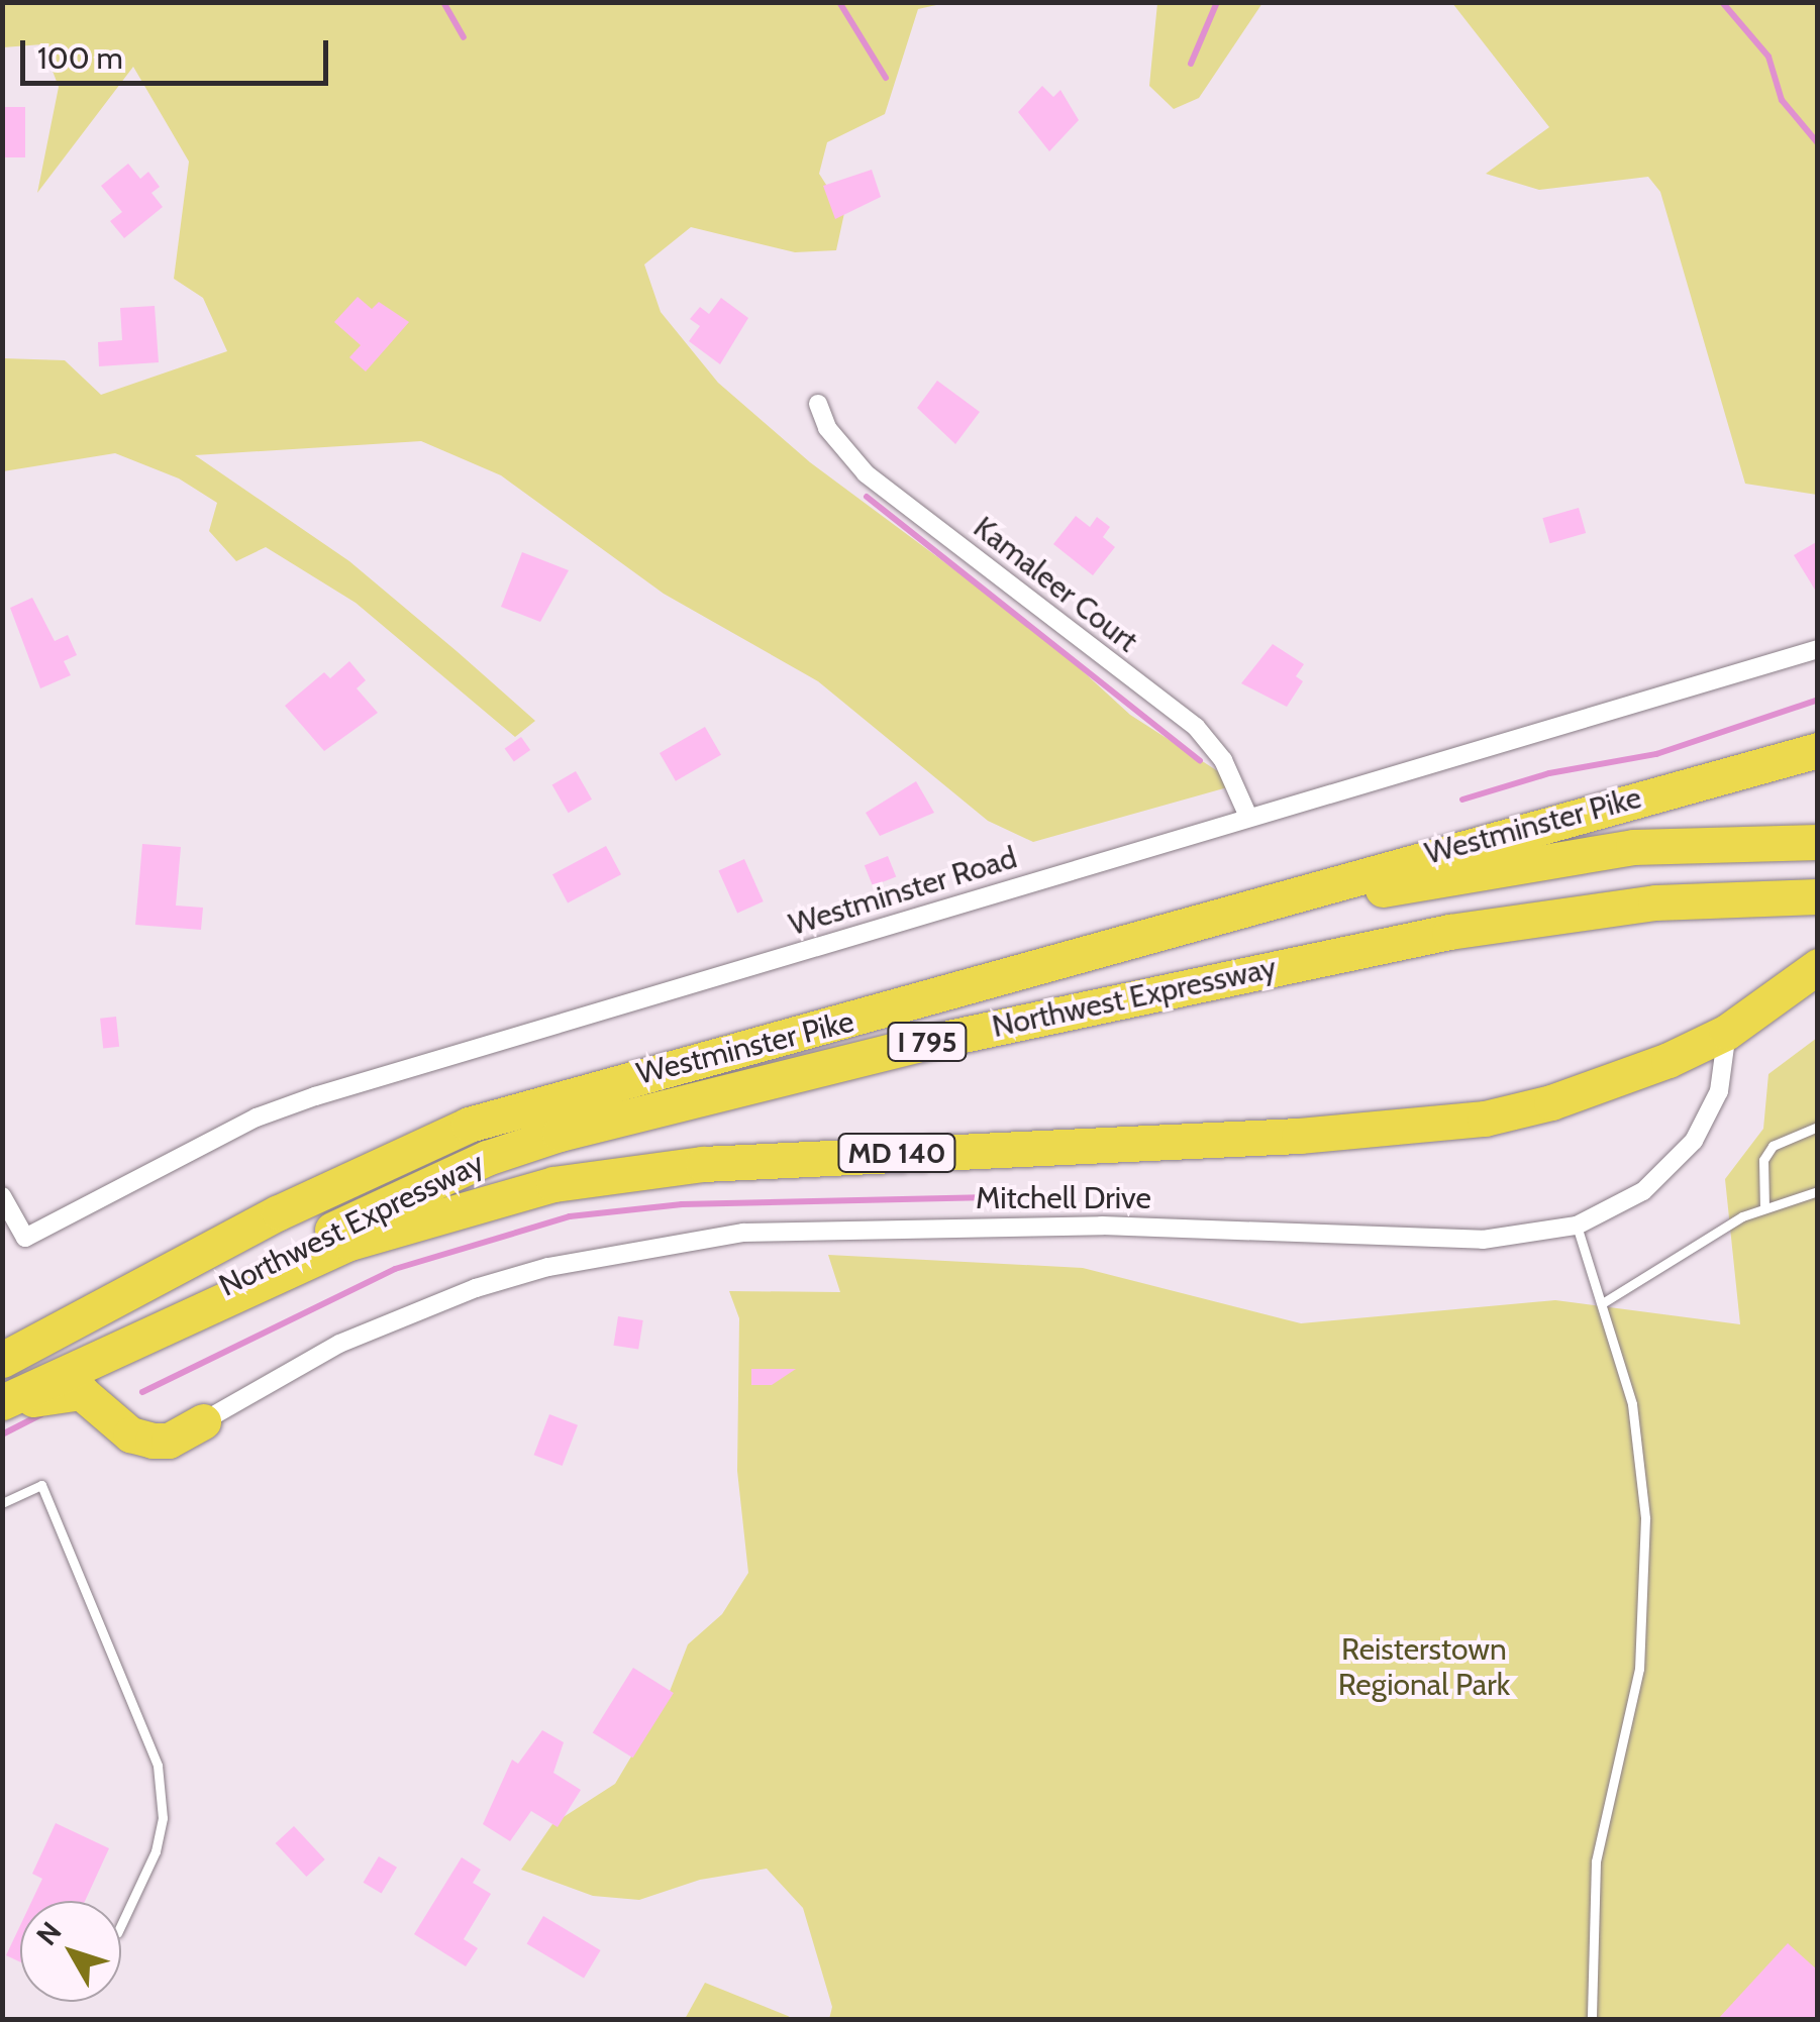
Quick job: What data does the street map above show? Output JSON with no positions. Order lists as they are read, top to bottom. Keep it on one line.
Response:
{"streets":{"highway":["Westminster Pike","Northwest Expressway","I 795","MD 140"],"street":["Kamaleer Court","Westminster Road","Mitchell Drive"]},"crossings":[["Kamaleer Court","Westminster Road"],["Westminster Pike","Northwest Expressway"],["Northwest Expressway","MD 140"],["MD 140","Mitchell Drive"]],"parks":["Reisterstown Regional Park"],"scale_bar":"100 m","north":"top left"}
